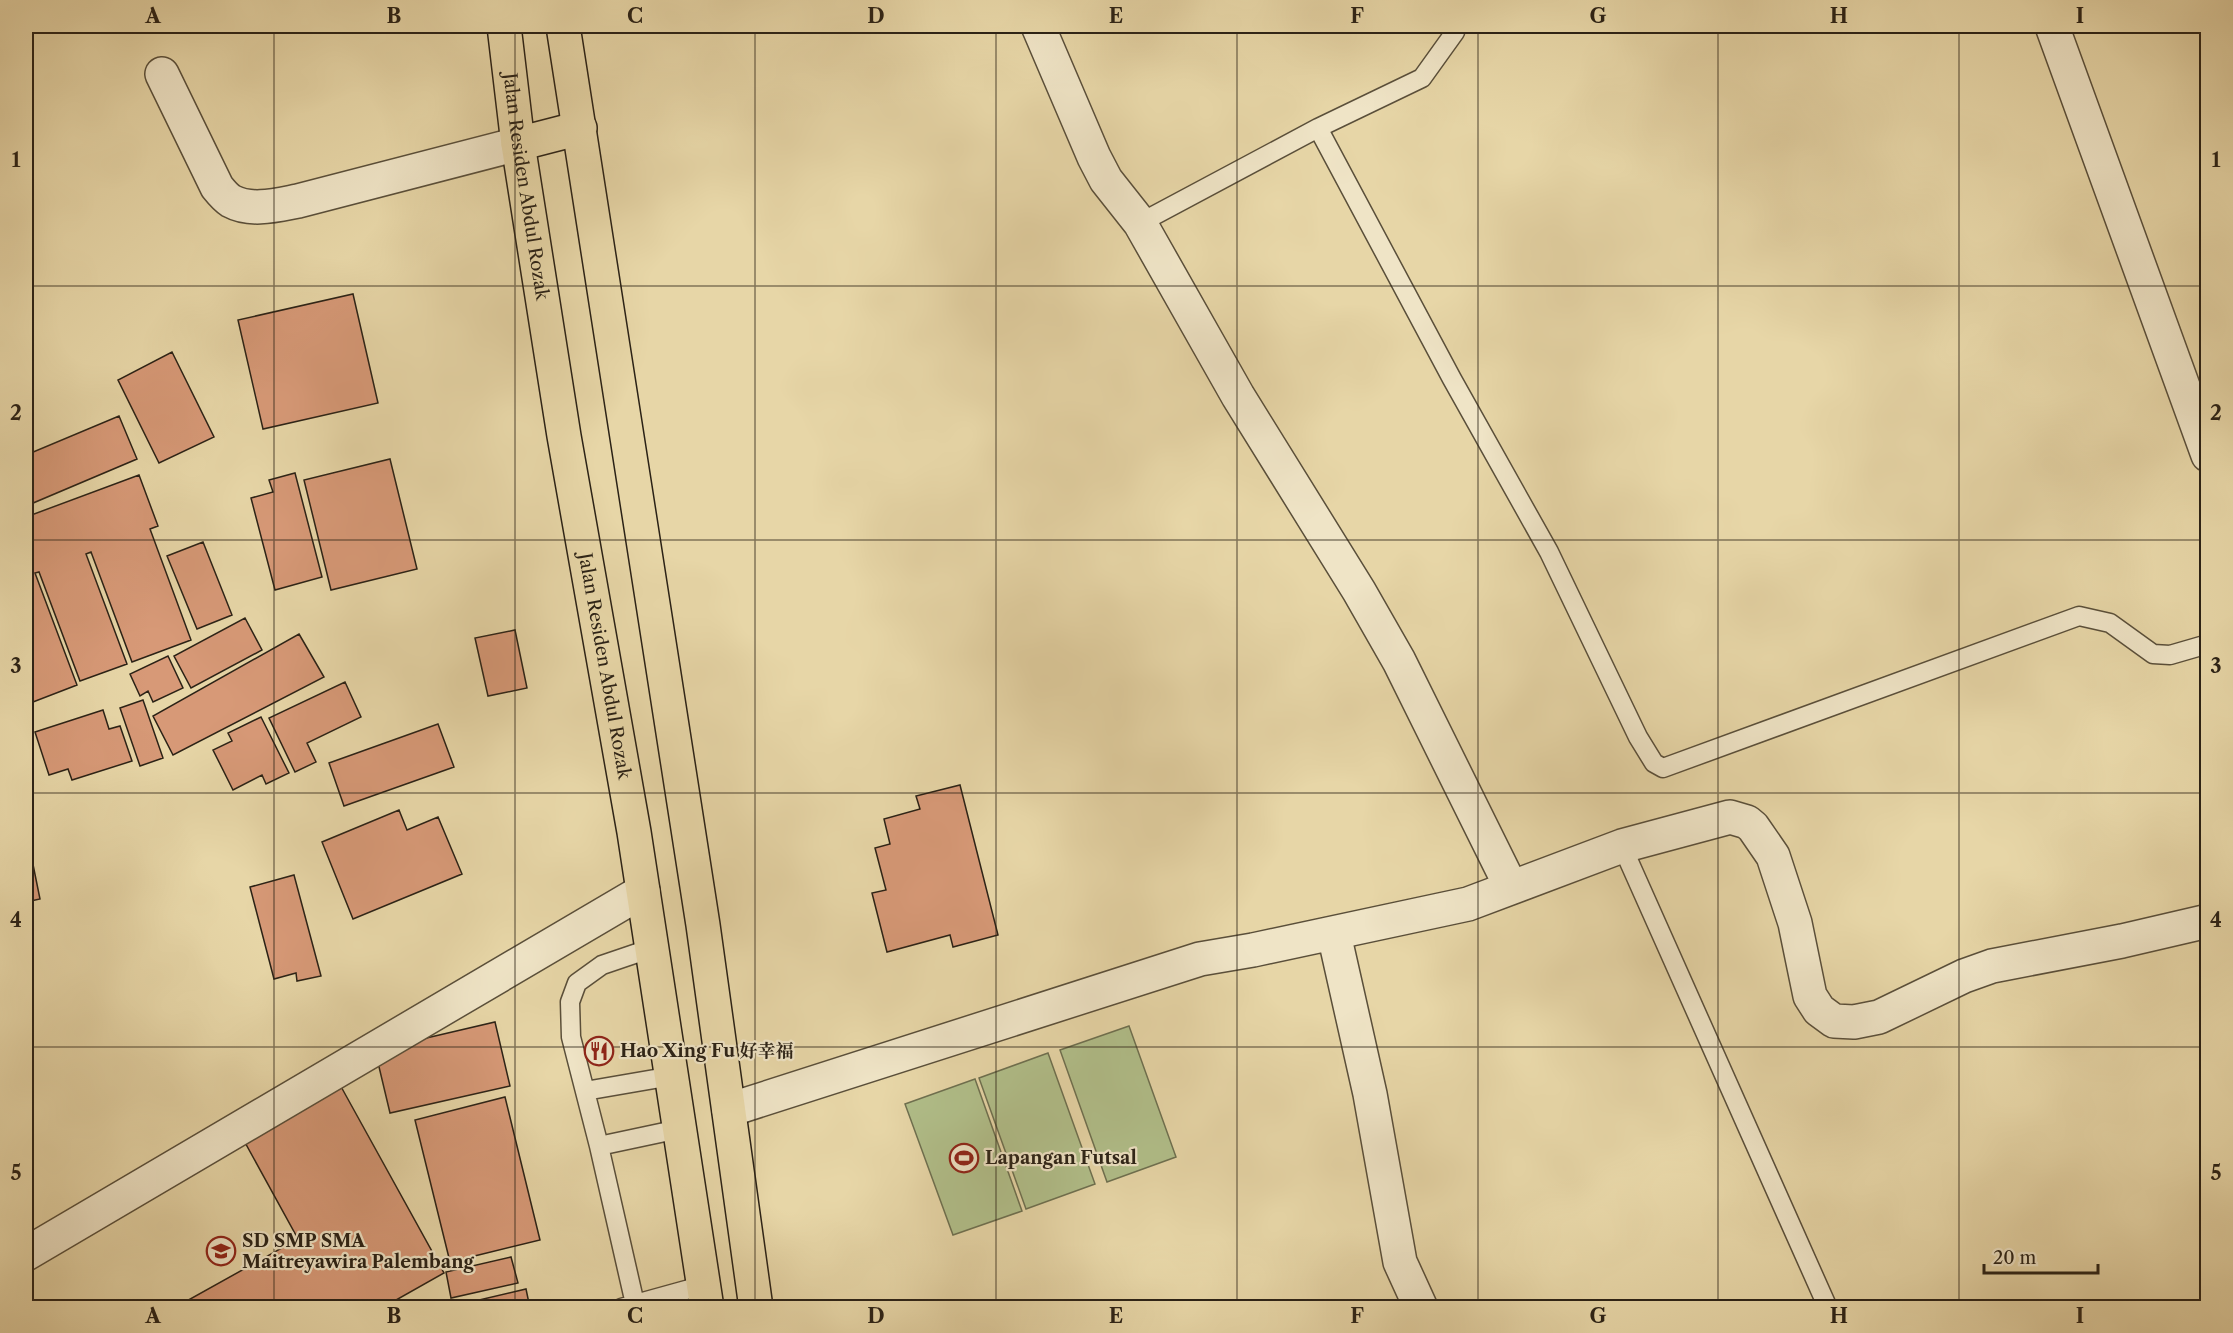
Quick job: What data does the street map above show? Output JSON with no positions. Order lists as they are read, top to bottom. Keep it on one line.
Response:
{"streets":{"highway":["Jalan Residen Abdul Rozak"]},"places":{"restaurant":["Hao Xing Fu 好幸福"],"sports":["Lapangan Futsal"],"school or university":["SD SMP SMA Maitreyawira Palembang"]},"scale_bar":"20 m","grid":{"columns":["A","B","C","D","E","F","G","H","I"],"rows":["1","2","3","4","5"]}}
